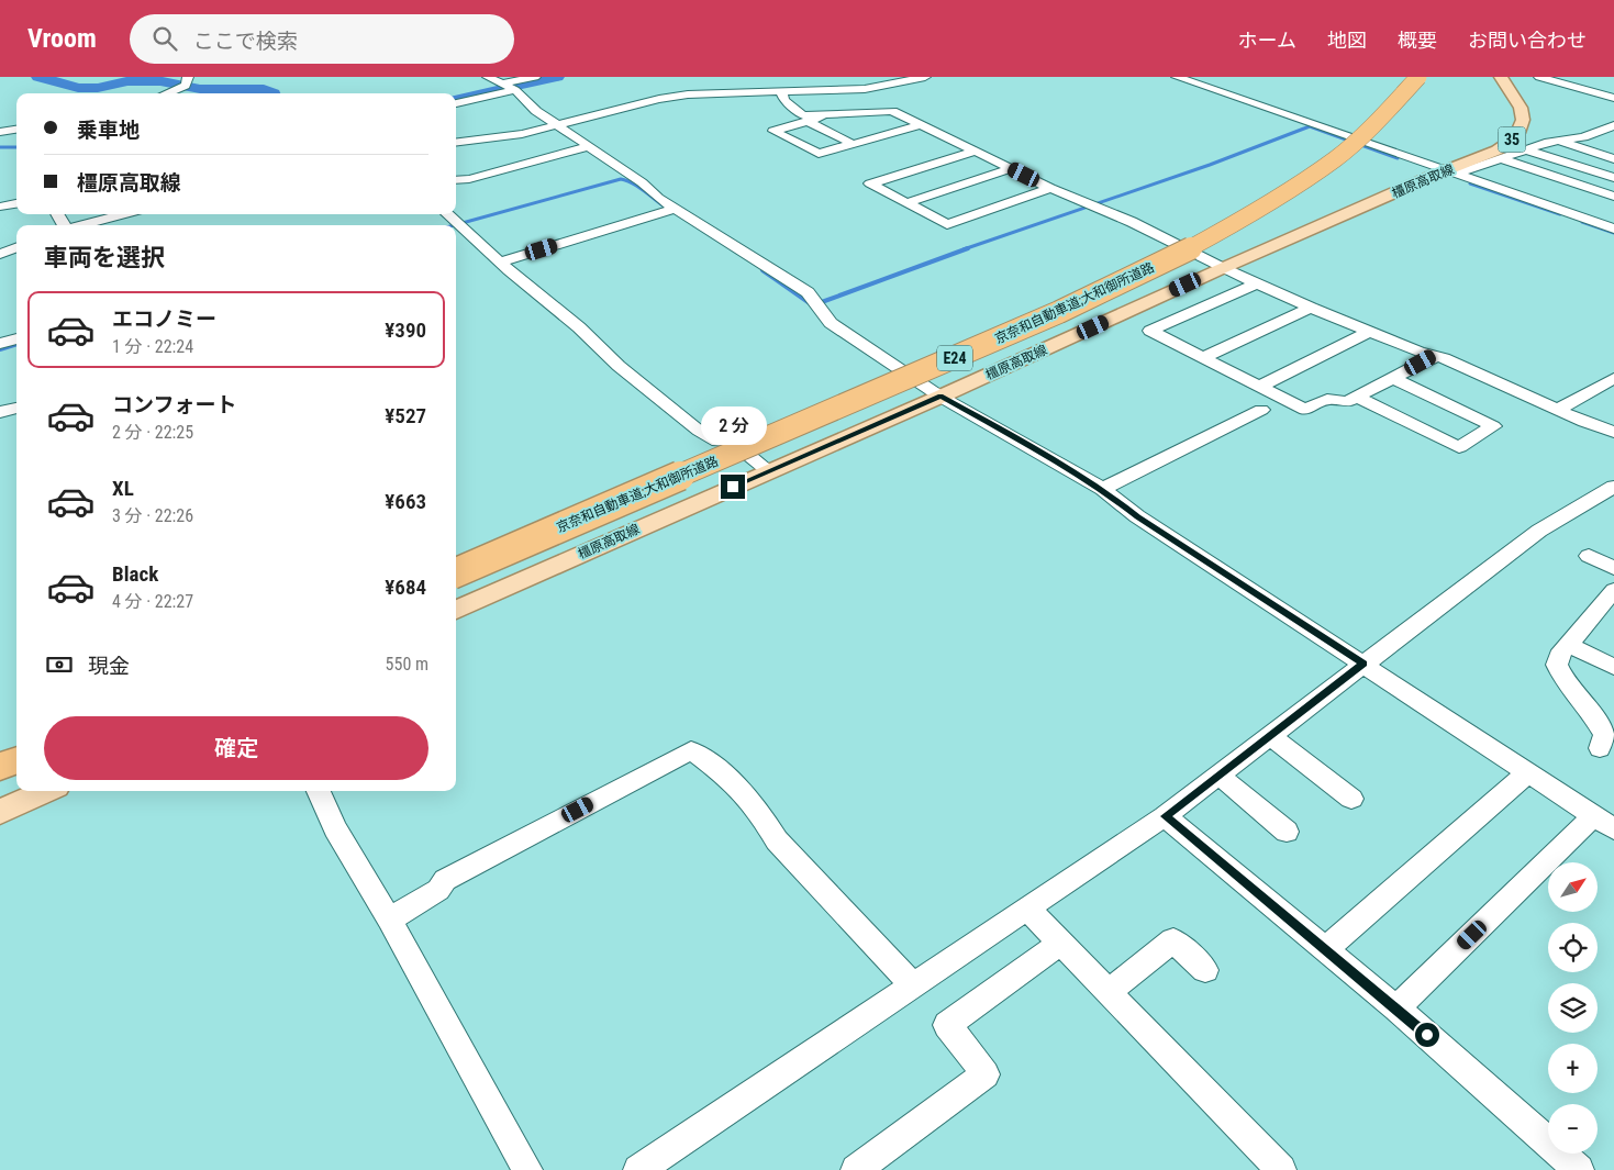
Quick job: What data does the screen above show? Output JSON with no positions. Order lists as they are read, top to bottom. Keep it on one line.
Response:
{"streets":{"highway":["京奈和自動車道;大和御所道路","E24"],"main road":["35","橿原高取線"]},"north":"top right","page":{"header":"Vroom","search":"ここで検索","nav":["ホーム","地図","概要","お問い合わせ"],"banner":["乗車地","橿原高取線"],"heading":"車両を選択","list":[{"name":"エコノミー","note":"1 分 · 22:24","value":"¥390"},{"name":"コンフォート","note":"2 分 · 22:25","value":"¥527"},{"name":"XL","note":"3 分 · 22:26","value":"¥663"},{"name":"Black","note":"4 分 · 22:27","value":"¥684"}],"bubble":"2 分","pay":["現金","550 m"],"buttons":"確定","map_buttons":["+","−"]}}
